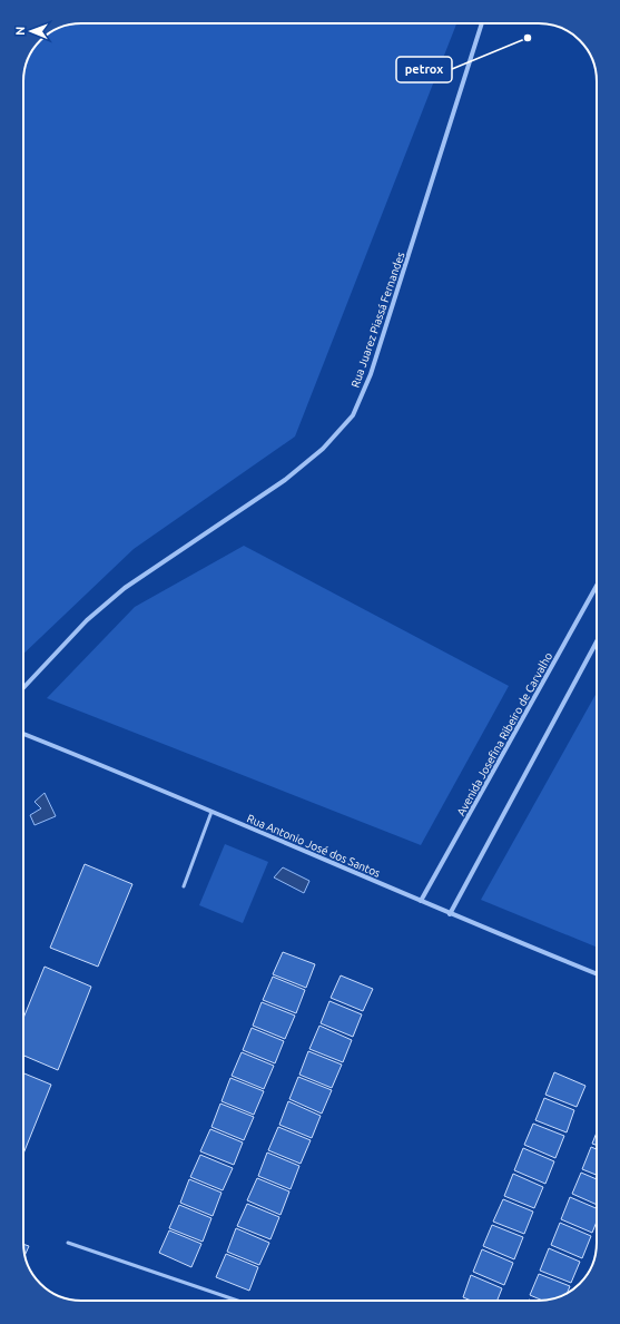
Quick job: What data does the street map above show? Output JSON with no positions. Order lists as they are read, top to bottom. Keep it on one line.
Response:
{"streets":{"street":["Rua Juarez Piassá Fernandes","Avenida Josefina Ribeiro de Carvalho","Rua Antonio José dos Santos"]},"crossings":[["Avenida Josefina Ribeiro de Carvalho","Rua Antonio José dos Santos"]],"places":["petrox"],"north":"left"}
